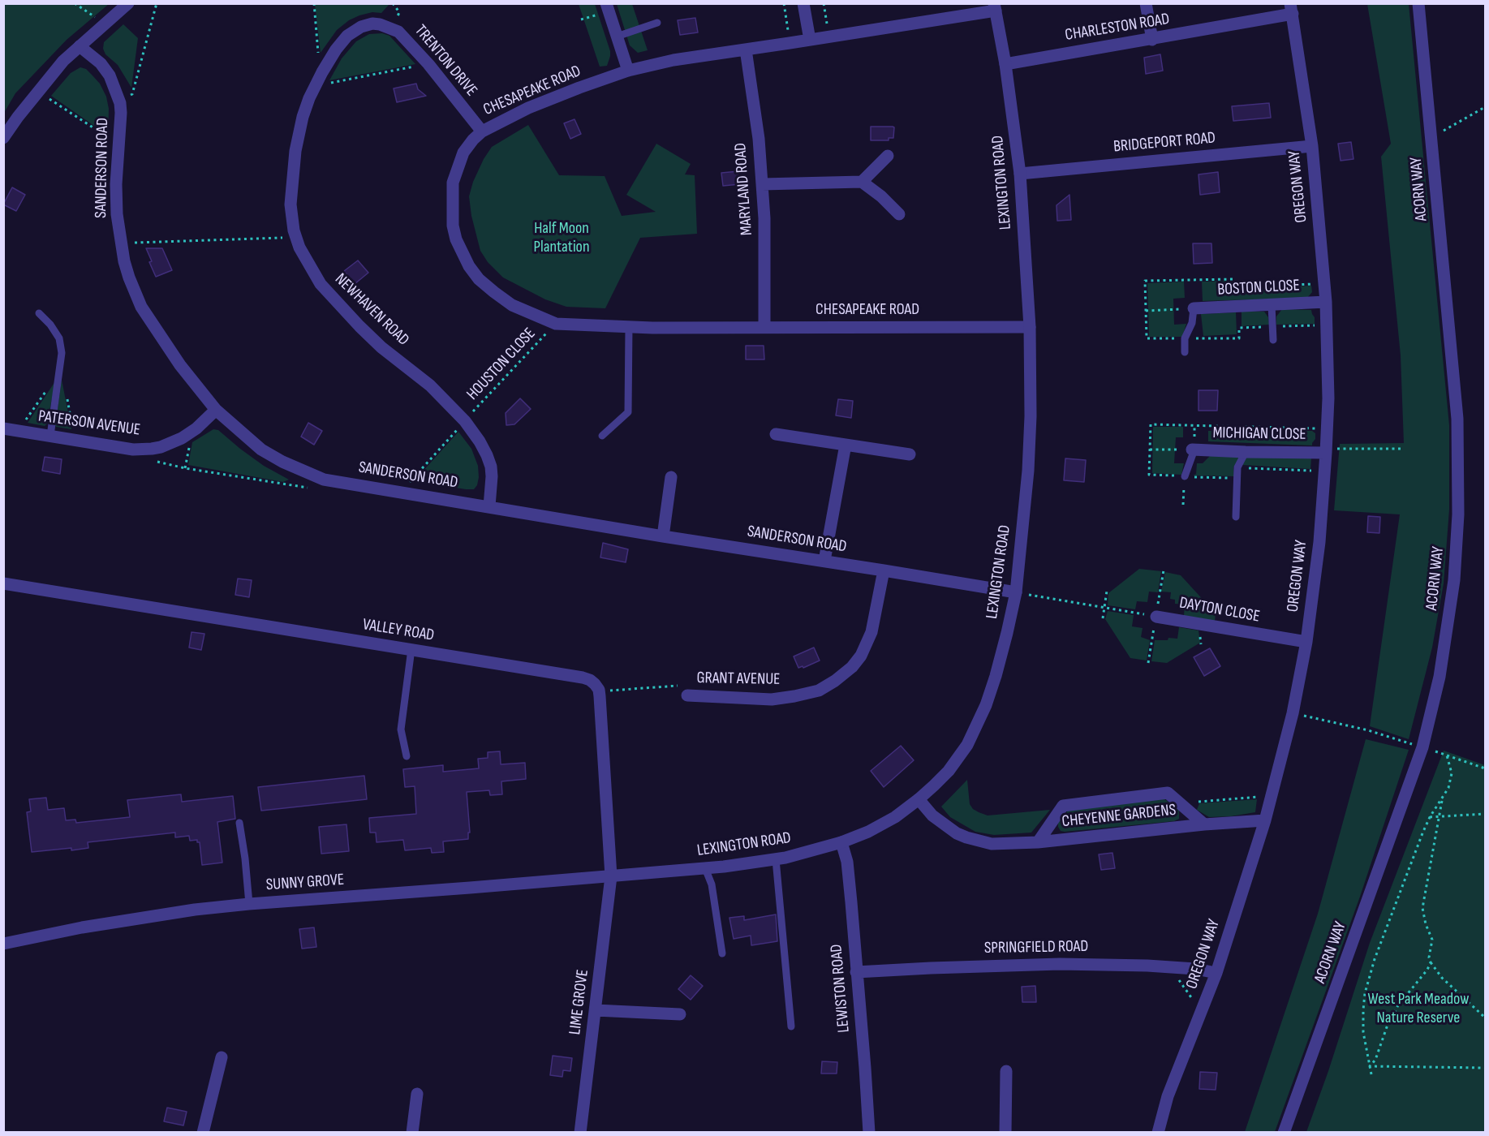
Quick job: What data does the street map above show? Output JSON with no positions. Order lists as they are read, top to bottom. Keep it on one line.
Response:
{"streets":{"street":["CHARLESTON ROAD","TRENTON DRIVE","CHESAPEAKE ROAD","BRIDGEPORT ROAD","SANDERSON ROAD","LEXINGTON ROAD","OREGON WAY","MARYLAND ROAD","ACORN WAY","BOSTON CLOSE","NEWHAVEN ROAD","PATERSON AVENUE","MICHIGAN CLOSE","DAYTON CLOSE","VALLEY ROAD","GRANT AVENUE","CHEYENNE GARDENS","SUNNY GROVE","SPRINGFIELD ROAD","LEWISTON ROAD","LIME GROVE"],"path":["HOUSTON CLOSE"]},"crossings":[["CHARLESTON ROAD","LEXINGTON ROAD"],["CHARLESTON ROAD","OREGON WAY"],["TRENTON DRIVE","CHESAPEAKE ROAD"],["TRENTON DRIVE","NEWHAVEN ROAD"],["CHESAPEAKE ROAD","LEXINGTON ROAD"],["CHESAPEAKE ROAD","MARYLAND ROAD"],["CHESAPEAKE ROAD","HOUSTON CLOSE"],["BRIDGEPORT ROAD","LEXINGTON ROAD"],["BRIDGEPORT ROAD","OREGON WAY"],["SANDERSON ROAD","LEXINGTON ROAD"],["SANDERSON ROAD","NEWHAVEN ROAD"],["SANDERSON ROAD","HOUSTON CLOSE"],["SANDERSON ROAD","PATERSON AVENUE"],["SANDERSON ROAD","GRANT AVENUE"],["LEXINGTON ROAD","CHEYENNE GARDENS"],["LEXINGTON ROAD","SUNNY GROVE"],["LEXINGTON ROAD","LEWISTON ROAD"],["LEXINGTON ROAD","LIME GROVE"],["OREGON WAY","BOSTON CLOSE"],["OREGON WAY","MICHIGAN CLOSE"],["OREGON WAY","DAYTON CLOSE"],["OREGON WAY","CHEYENNE GARDENS"],["OREGON WAY","SPRINGFIELD ROAD"],["NEWHAVEN ROAD","HOUSTON CLOSE"],["SUNNY GROVE","LIME GROVE"],["SPRINGFIELD ROAD","LEWISTON ROAD"]],"parks":["Half Moon Plantation","West Park Meadow Nature Reserve"]}
